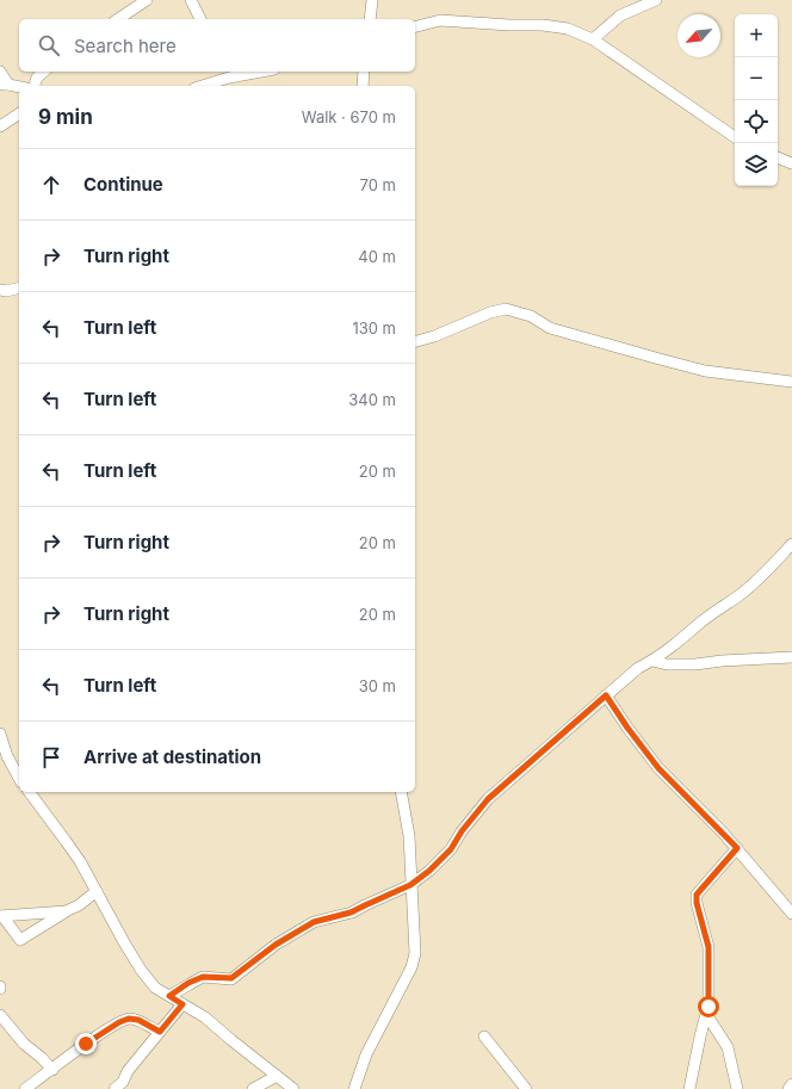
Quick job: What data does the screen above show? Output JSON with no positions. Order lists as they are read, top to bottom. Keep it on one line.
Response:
{"north":"bottom left","page":{"map_buttons":["+","−"],"search":"Search here","heading":["9 min","Walk · 670 m"],"list":[["Continue","70 m"],["Turn right","40 m"],["Turn left","130 m"],["Turn left","340 m"],["Turn left","20 m"],["Turn right","20 m"],["Turn right","20 m"],["Turn left","30 m"],"Arrive at destination"]}}
